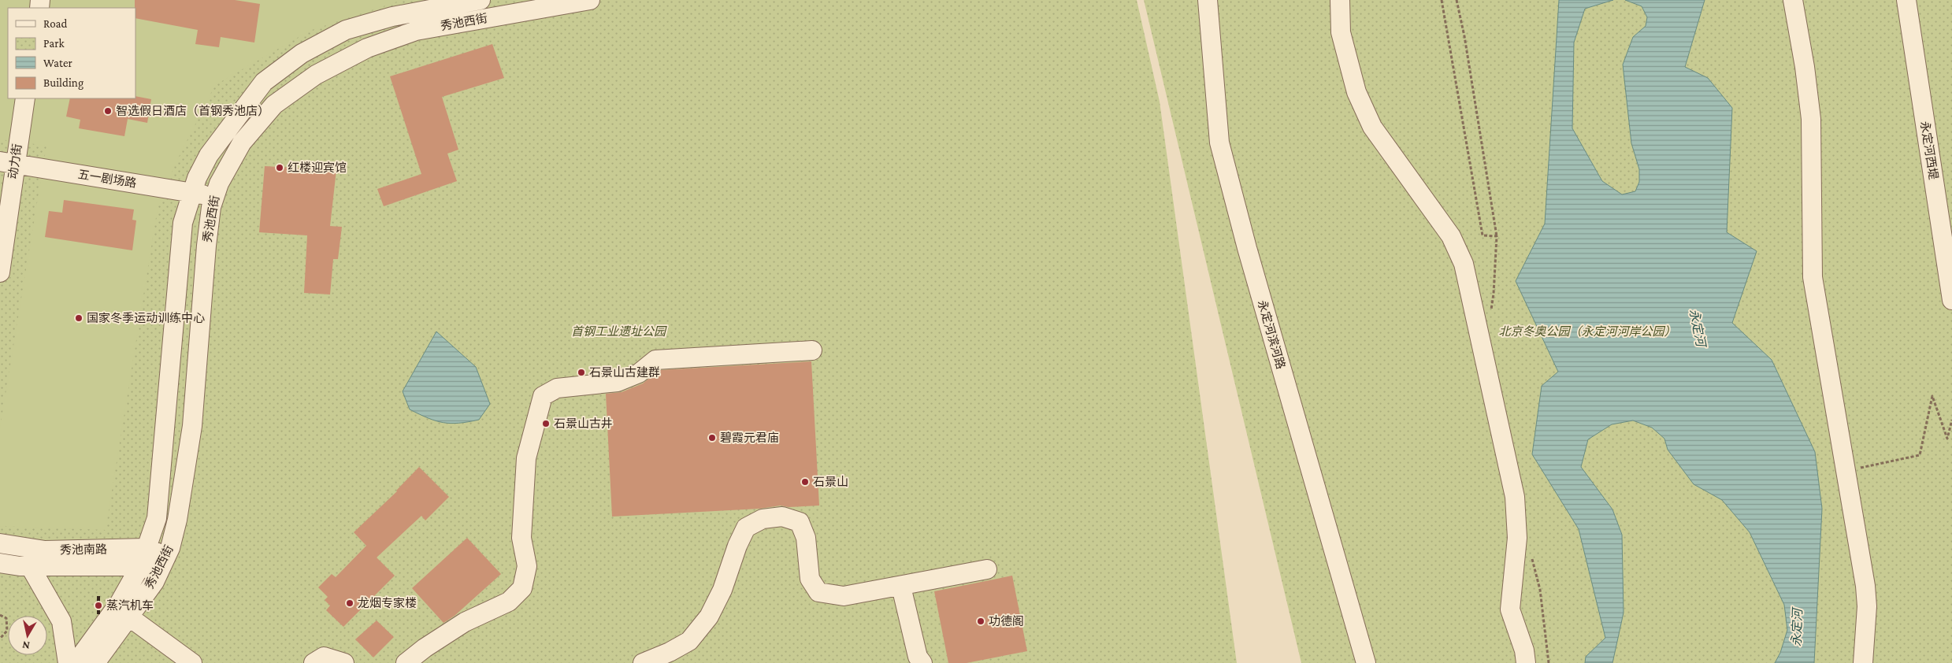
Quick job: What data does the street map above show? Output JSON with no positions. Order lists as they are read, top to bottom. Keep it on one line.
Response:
{"streets":{"street":["秀池西街","永定河西堤","动力街","五一剧场路","永定河滨河路","秀池南路"]},"crossings":[["秀池西街","五一剧场路"],["秀池西街","秀池南路"],["动力街","五一剧场路"]],"water":["永定河"],"parks":["首钢工业遗址公园","北京冬奥公园（永定河河岸公园）"],"places":["智选假日酒店（首钢秀池店）","红楼迎宾馆","国家冬季运动训练中心","石景山古建群","石景山古井","碧霞元君庙","石景山","龙烟专家楼","蒸汽机车","功德阁"],"legend":["Road","Park","Water","Building"],"north":"bottom"}
